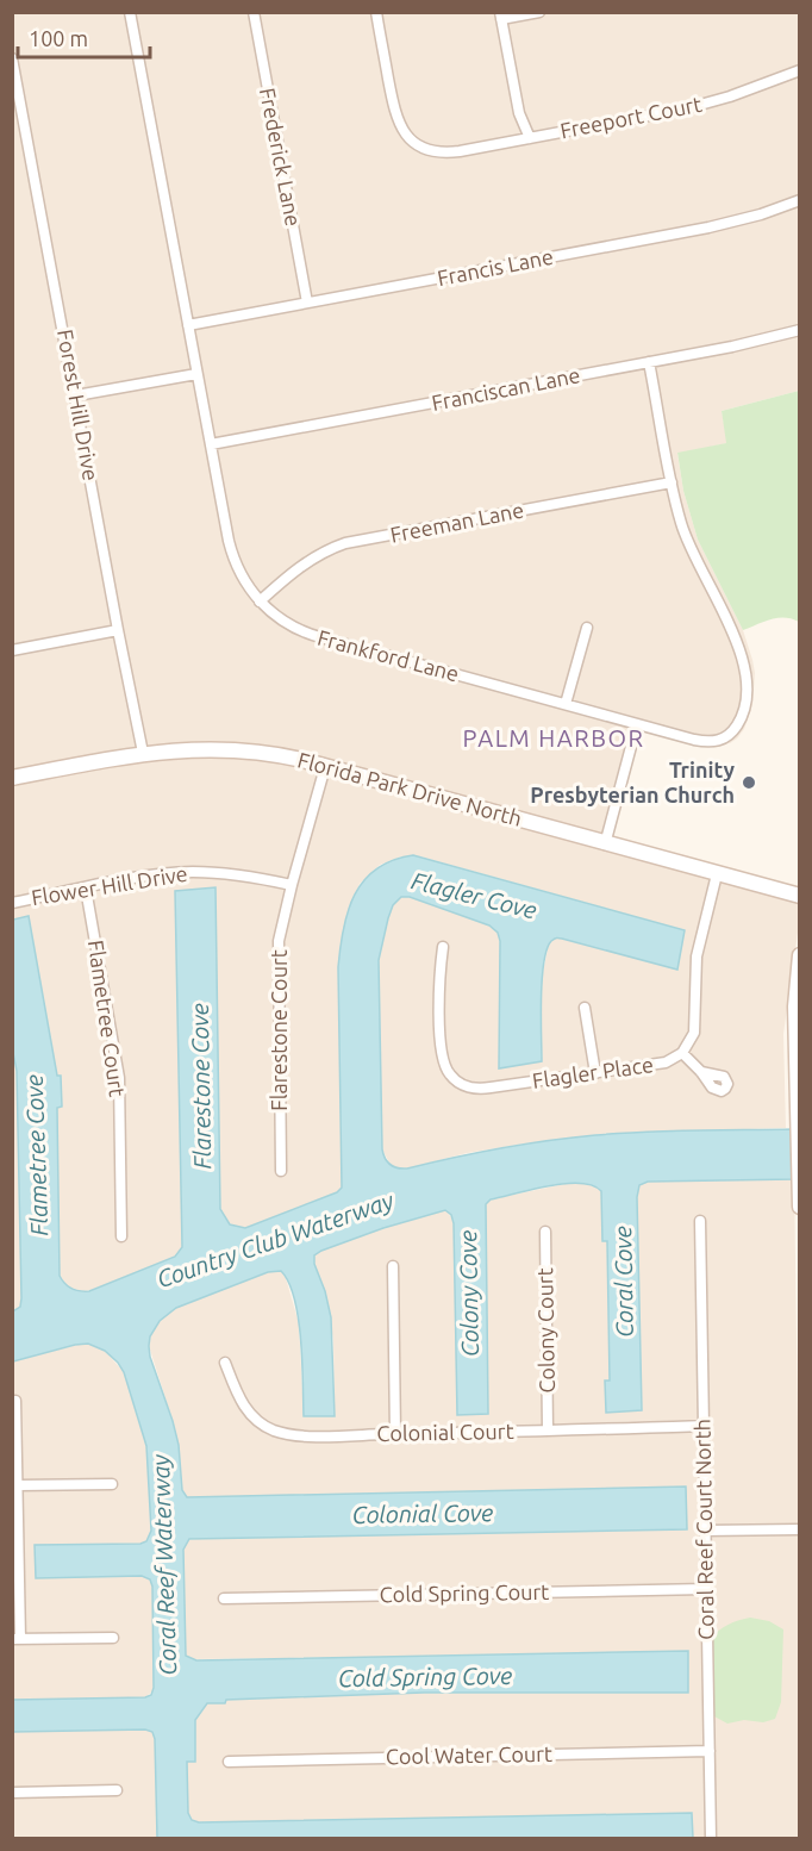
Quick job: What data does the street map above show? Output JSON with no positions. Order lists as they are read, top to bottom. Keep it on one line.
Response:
{"streets":{"street":["Freeport Court","Frederick Lane","Francis Lane","Franciscan Lane","Forest Hill Drive","Freeman Lane","Frankford Lane","Florida Park Drive North","Flower Hill Drive","Flametree Court","Flarestone Court","Flagler Place","Colony Court","Colonial Court","Coral Reef Court North","Cold Spring Court","Cool Water Court"]},"crossings":[["Frederick Lane","Francis Lane"],["Francis Lane","Frankford Lane"],["Franciscan Lane","Frankford Lane"],["Forest Hill Drive","Florida Park Drive North"],["Freeman Lane","Frankford Lane"],["Florida Park Drive North","Flarestone Court"],["Florida Park Drive North","Flagler Place"],["Flower Hill Drive","Flametree Court"],["Flower Hill Drive","Flarestone Court"],["Colony Court","Colonial Court"],["Colonial Court","Coral Reef Court North"],["Coral Reef Court North","Cold Spring Court"],["Coral Reef Court North","Cool Water Court"]],"districts":["PALM HARBOR"],"water":["Flagler Cove","Flarestone Cove","Flametree Cove","Country Club Waterway","Coral Cove","Colony Cove","Colonial Cove","Coral Reef Waterway","Cold Spring Cove"],"places":["Trinity Presbyterian Church"],"scale_bar":"100 m"}
